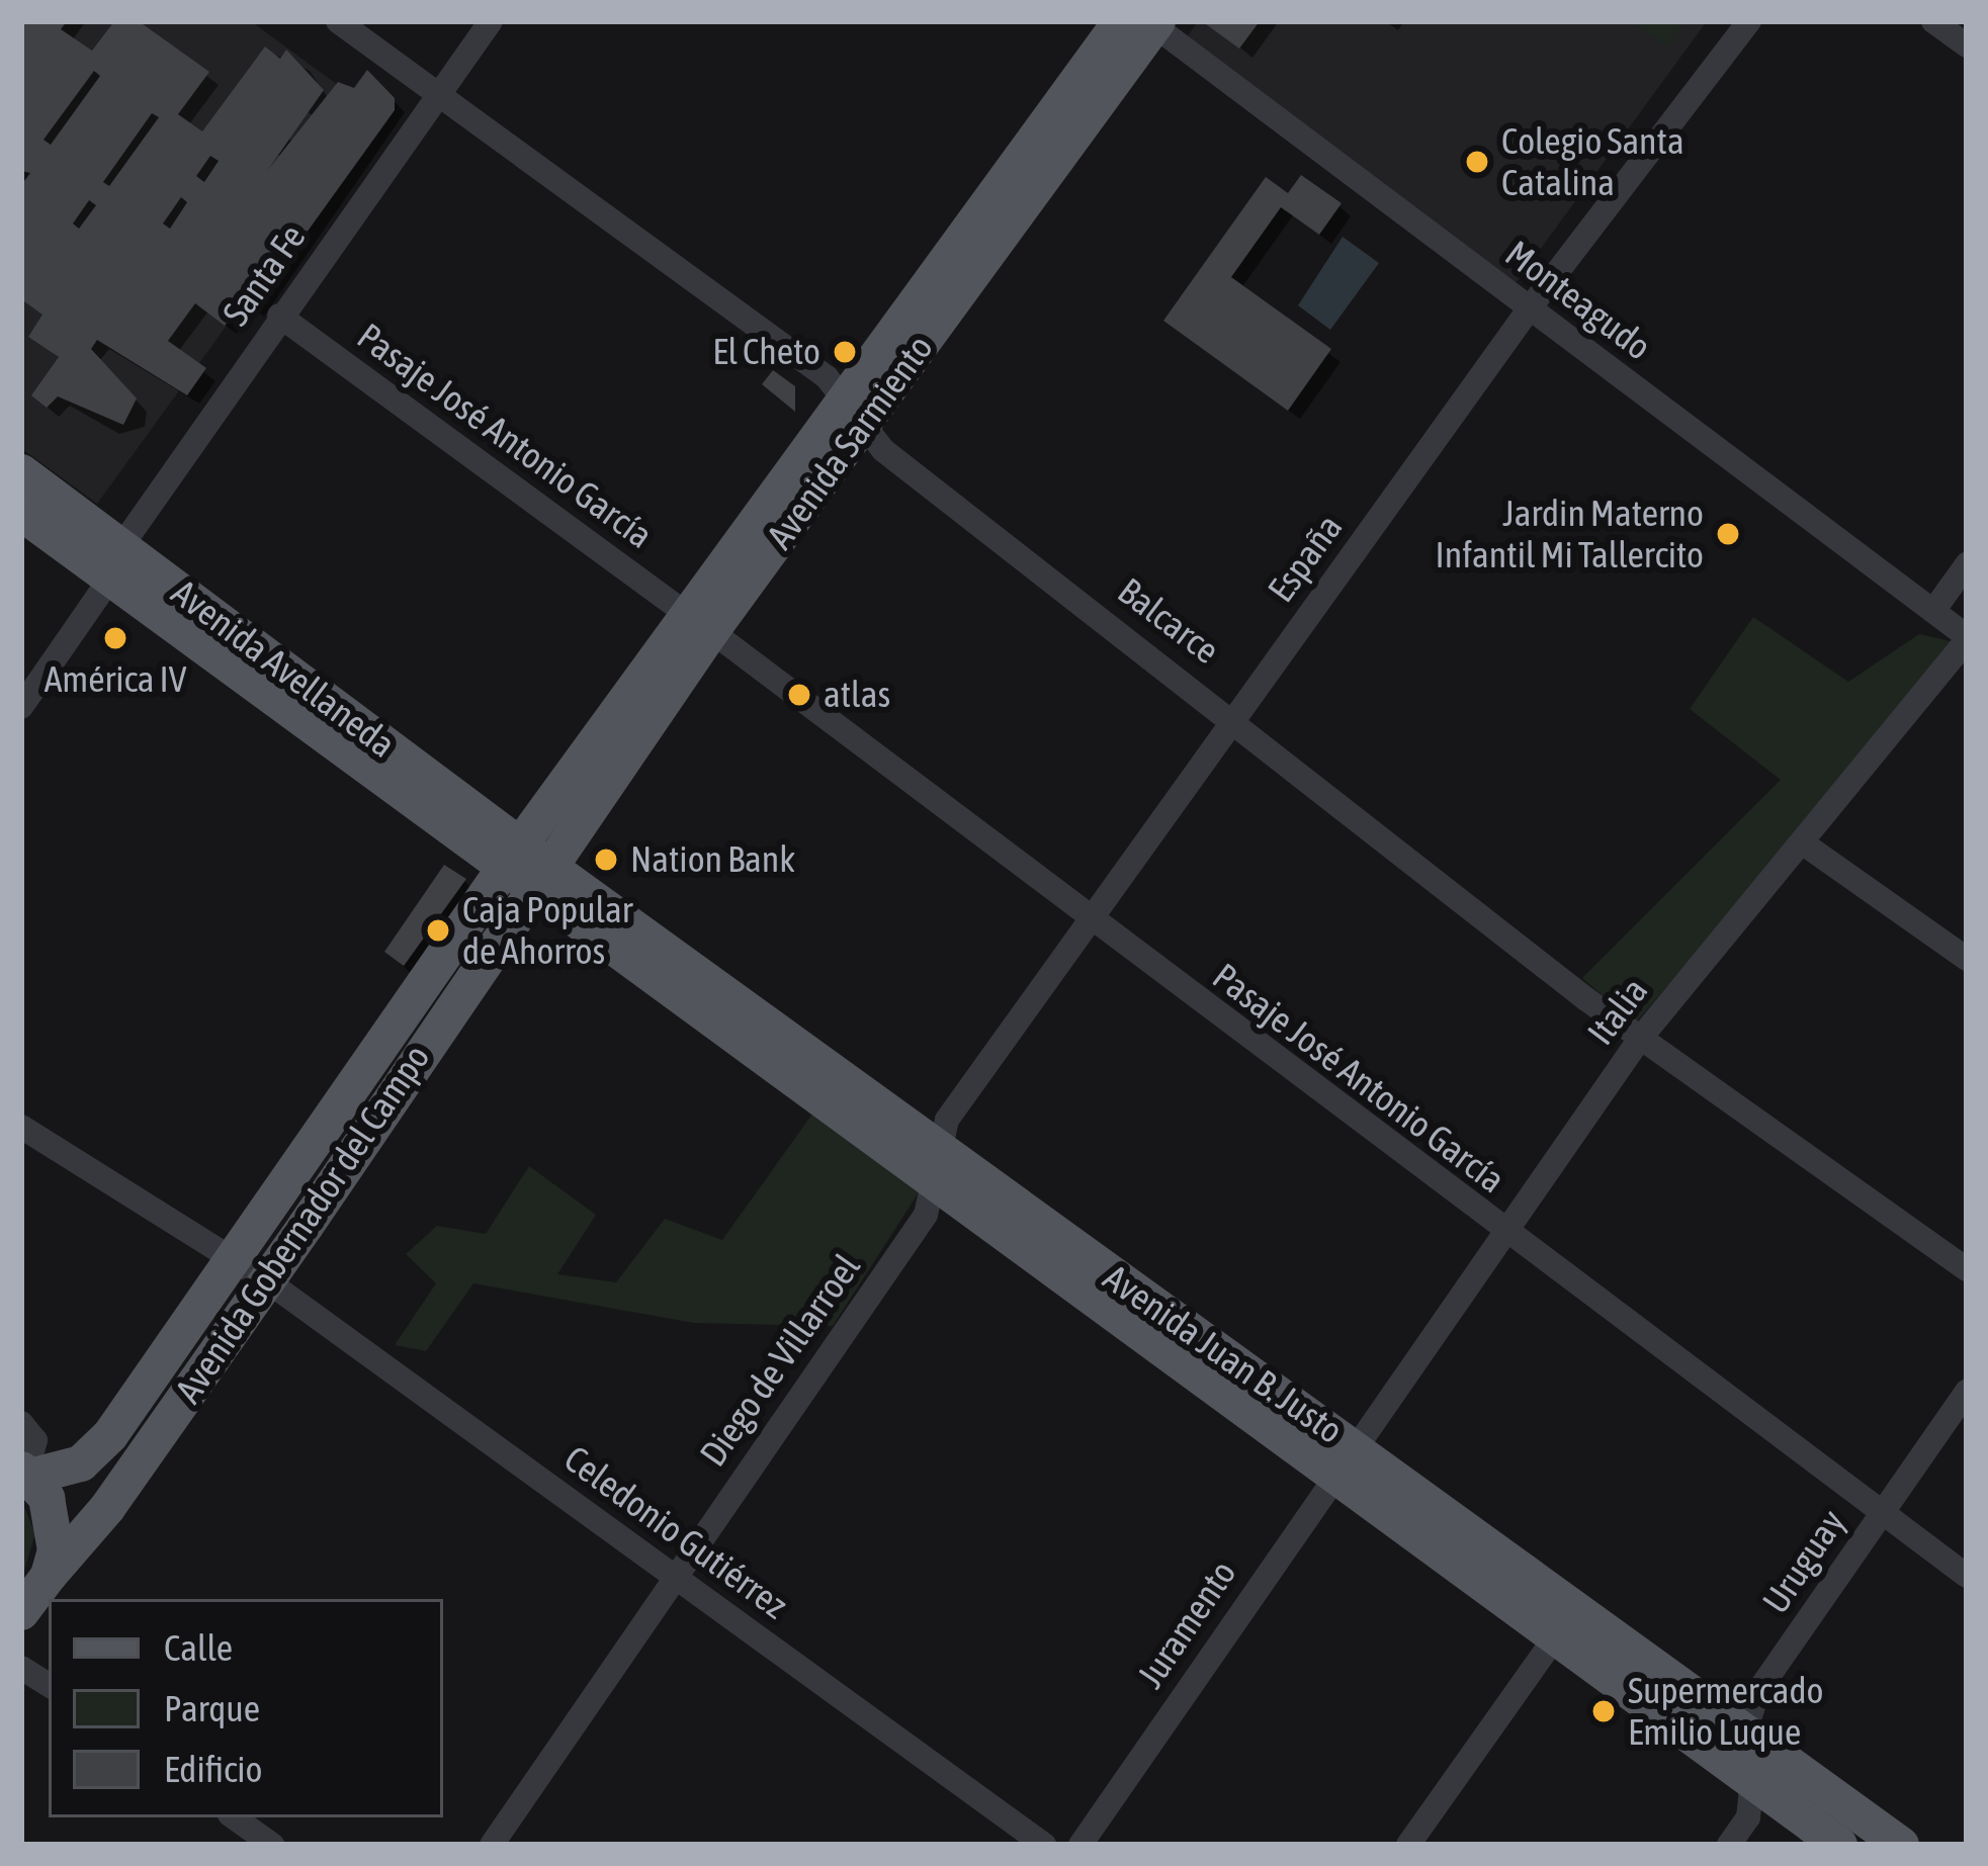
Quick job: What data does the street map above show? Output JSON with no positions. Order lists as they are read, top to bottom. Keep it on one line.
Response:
{"streets":{"main road":["Avenida Sarmiento","Avenida Avellaneda","Avenida Gobernador del Campo","Avenida Juan B. Justo"],"street":["Santa Fe","Monteagudo","Pasaje José Antonio García","España","Balcarce","Italia","Diego de Villarroel","Celedonio Gutiérrez","Uruguay","Juramento"]},"crossings":[["Santa Fe","Pasaje José Antonio García"],["Santa Fe","Balcarce"],["Santa Fe","Avenida Avellaneda"],["Monteagudo","Avenida Sarmiento"],["Monteagudo","España"],["Monteagudo","Italia"],["Pasaje José Antonio García","Avenida Sarmiento"],["Pasaje José Antonio García","España"],["Pasaje José Antonio García","Italia"],["Pasaje José Antonio García","Uruguay"],["Avenida Sarmiento","Balcarce"],["Avenida Sarmiento","Avenida Avellaneda"],["Avenida Sarmiento","Avenida Gobernador del Campo"],["Avenida Sarmiento","Avenida Juan B. Justo"],["España","Balcarce"],["España","Avenida Juan B. Justo"],["España","Diego de Villarroel"],["Balcarce","Italia"],["Avenida Avellaneda","Avenida Gobernador del Campo"],["Avenida Avellaneda","Avenida Juan B. Justo"],["Italia","Avenida Juan B. Justo"],["Italia","Juramento"],["Avenida Gobernador del Campo","Avenida Juan B. Justo"],["Avenida Gobernador del Campo","Celedonio Gutiérrez"],["Avenida Juan B. Justo","Diego de Villarroel"],["Avenida Juan B. Justo","Uruguay"],["Avenida Juan B. Justo","Juramento"],["Diego de Villarroel","Celedonio Gutiérrez"]],"places":["Colegio Santa Catalina","El Cheto","Jardin Materno Infantil Mi Tallercito","América IV","atlas","Nation Bank","Caja Popular de Ahorros","Supermercado Emilio Luque"],"legend":["Calle","Parque","Edificio"]}
